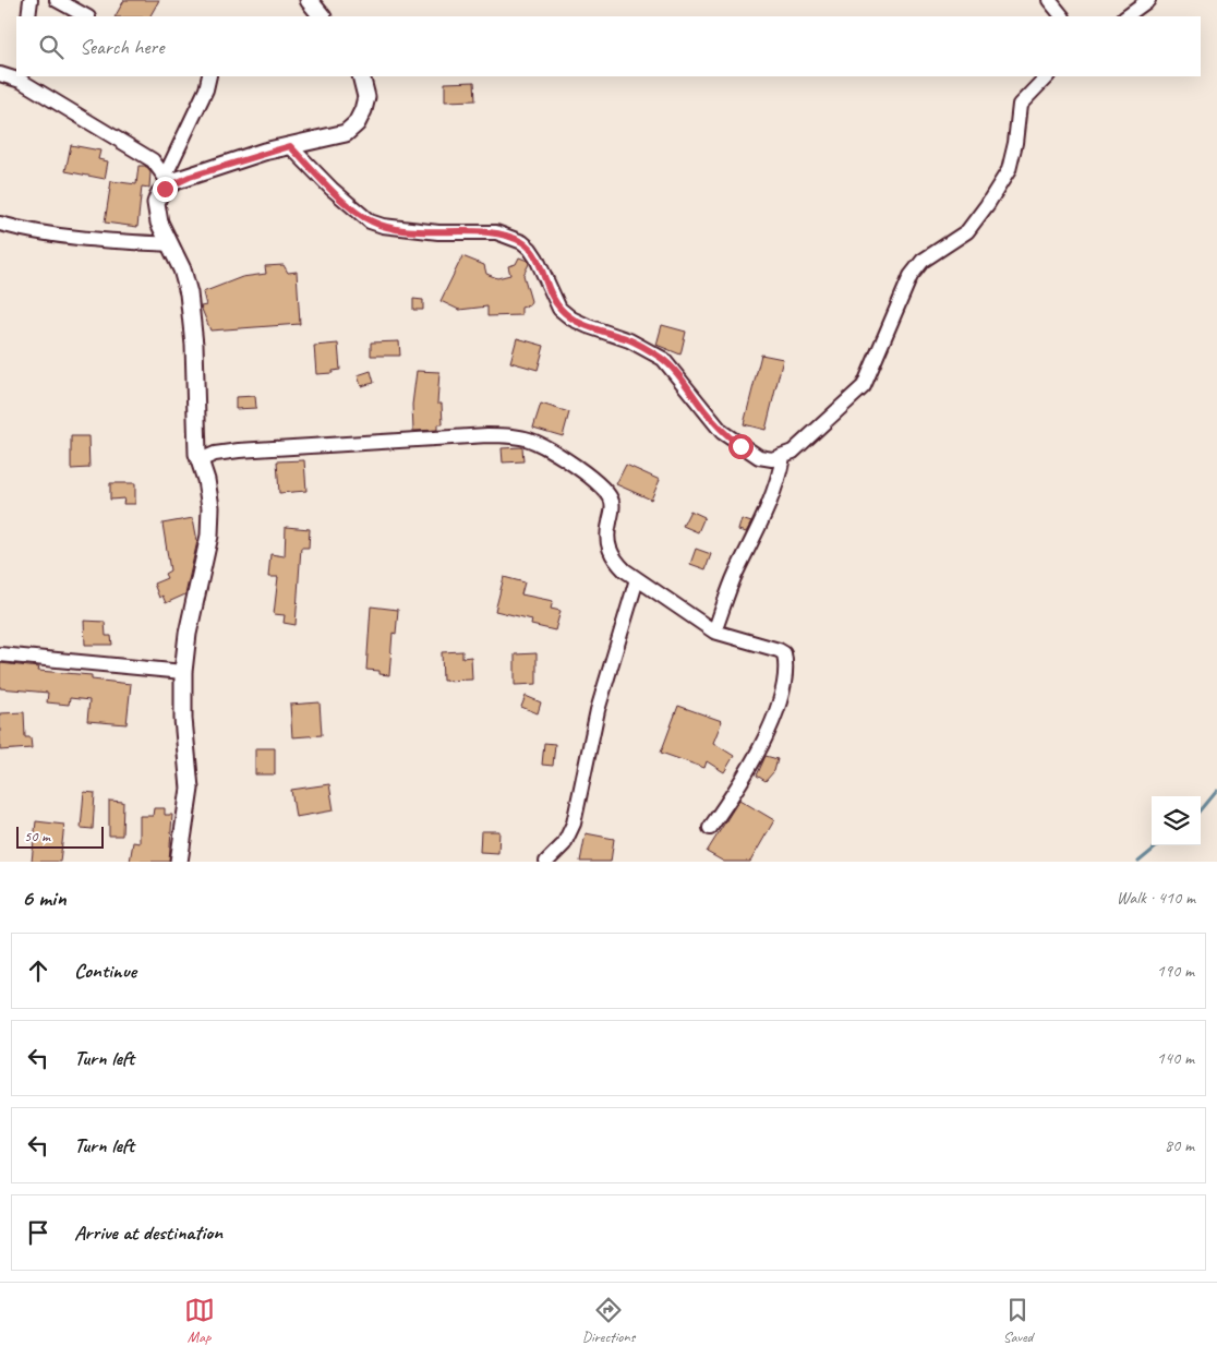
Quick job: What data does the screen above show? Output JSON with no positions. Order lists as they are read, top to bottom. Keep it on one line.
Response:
{"scale_bar":"50 m","page":{"search":"Search here","scale":"50 m","heading":["6 min","Walk · 410 m"],"list":[["Continue","190 m"],["Turn left","140 m"],["Turn left","80 m"],"Arrive at destination"],"nav":["Map","Directions","Saved"]}}
